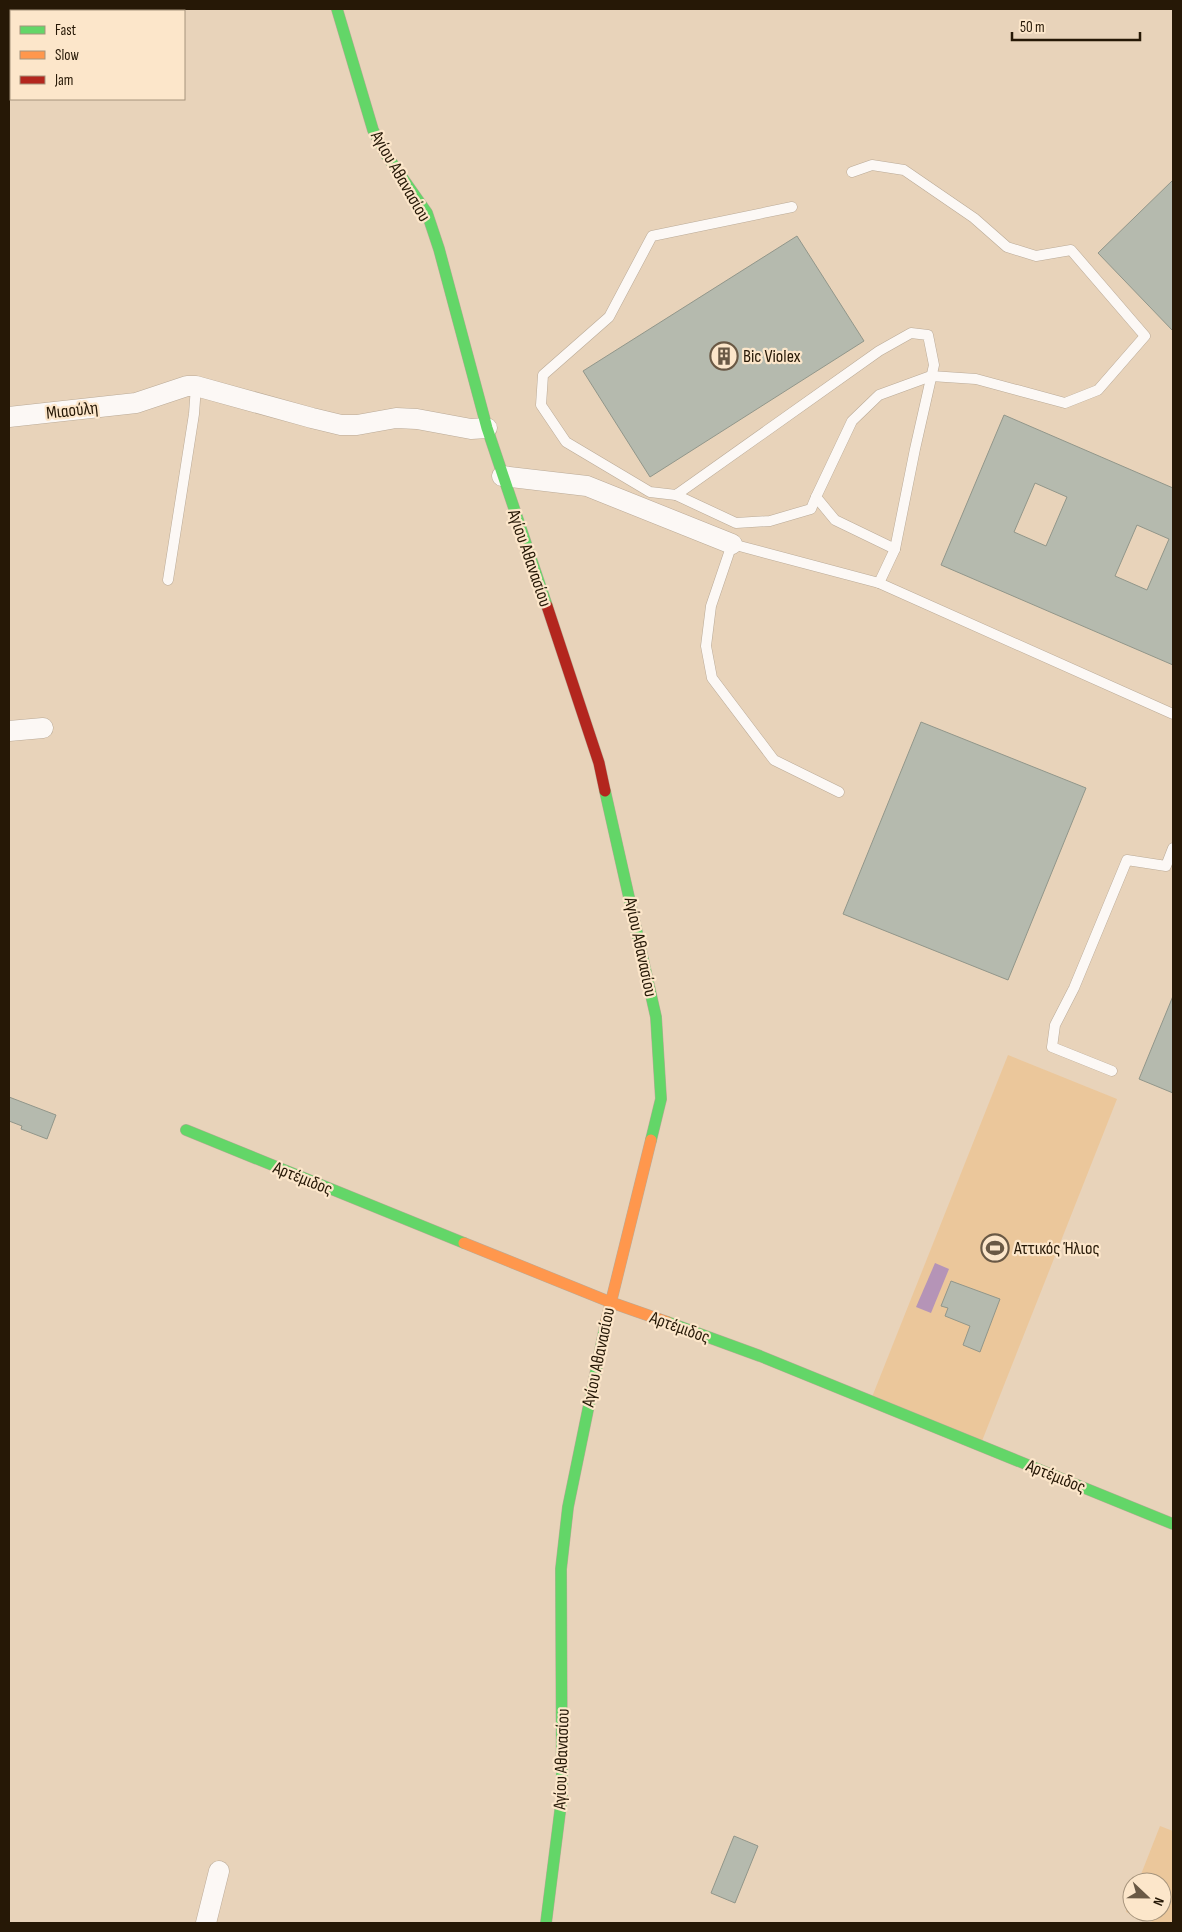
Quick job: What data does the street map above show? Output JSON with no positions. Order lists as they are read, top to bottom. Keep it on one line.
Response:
{"streets":{"street":["Αγίου Αθανασίου","Μιαούλη","Αρτέμιδος"]},"crossings":[["Αγίου Αθανασίου","Αρτέμιδος"]],"places":{"building":["Bic Violex"],"sports":["Αττικός Ήλιος"]},"legend":["Fast","Slow","Jam"],"scale_bar":"50 m","north":"right"}
